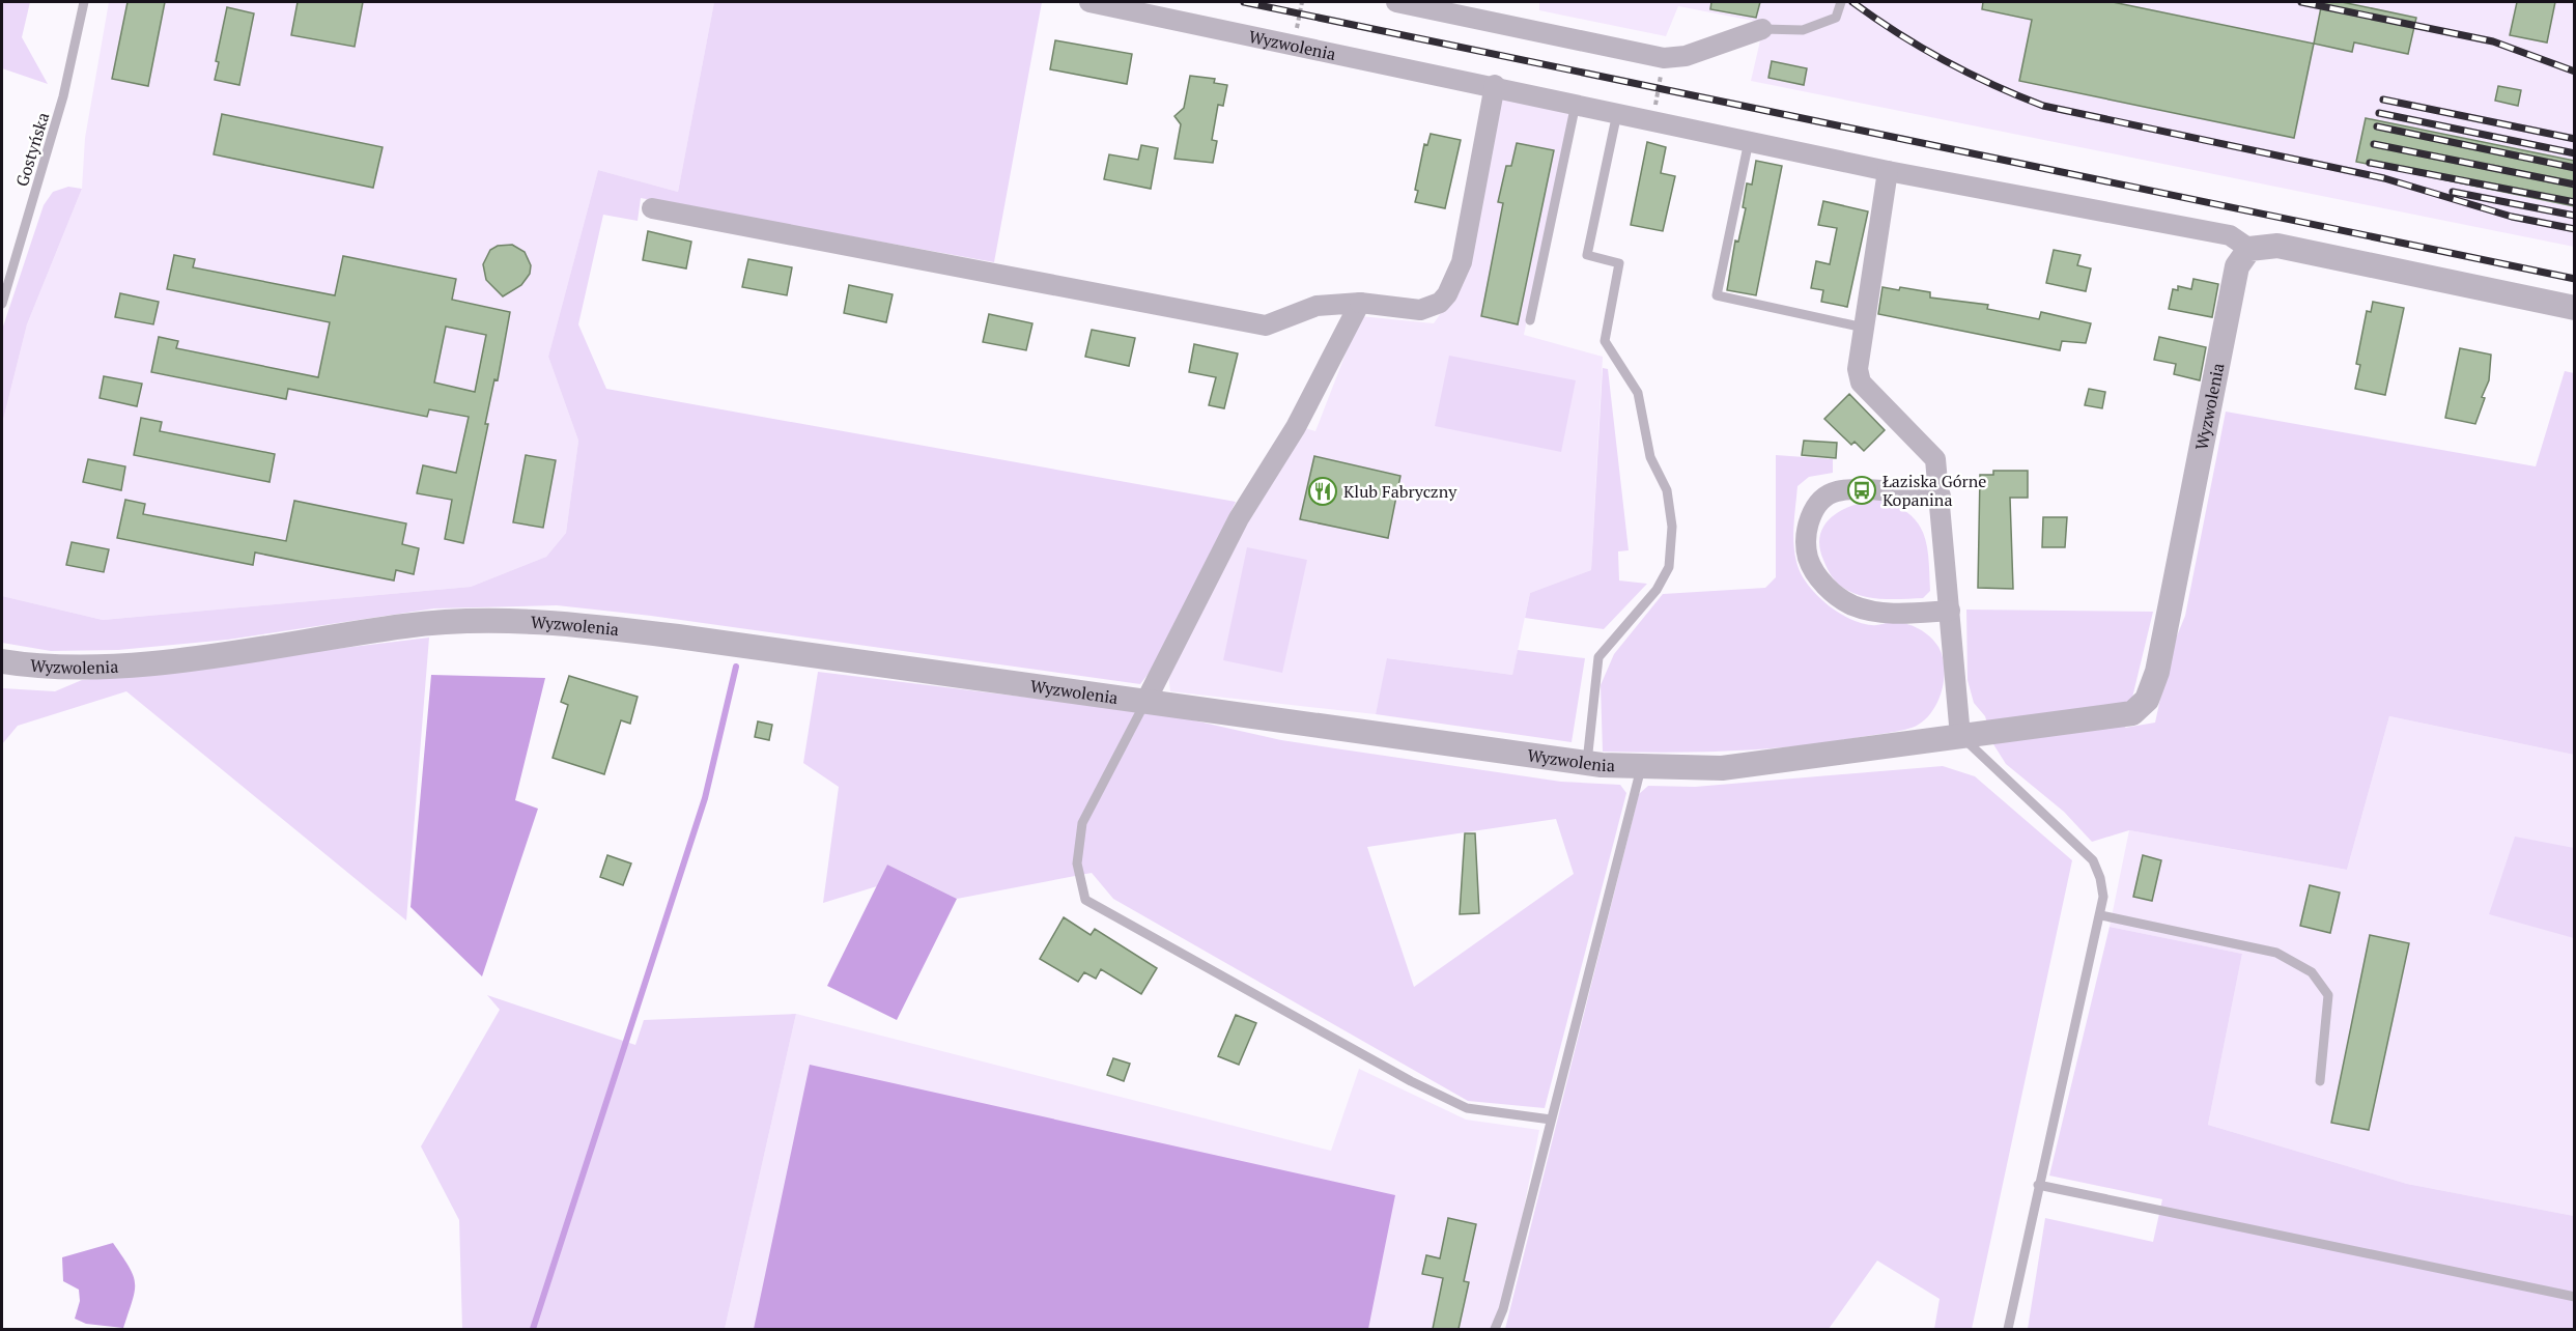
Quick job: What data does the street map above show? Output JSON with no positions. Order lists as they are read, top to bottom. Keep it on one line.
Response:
{"streets":{"street":["Wyzwolenia"],"lane":["Gostyńska"]},"places":{"bus stop":["Łaziska Górne Kopanina"],"restaurant":["Klub Fabryczny"]}}
